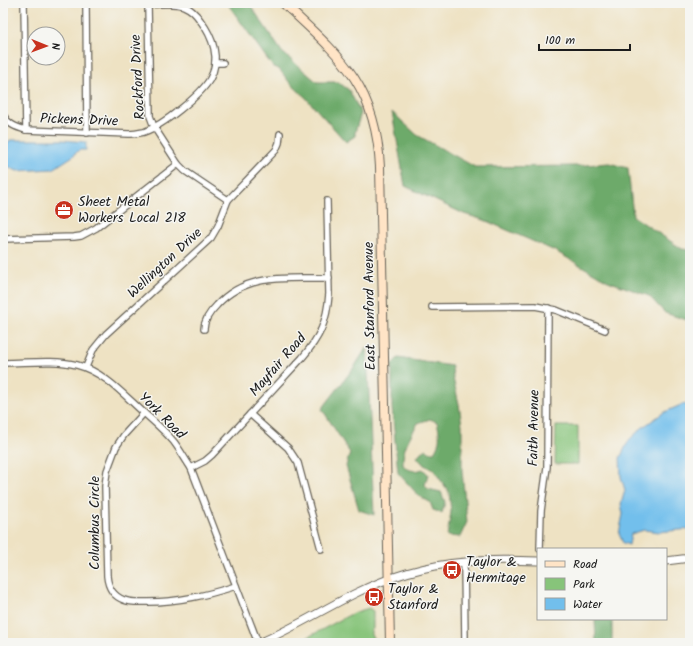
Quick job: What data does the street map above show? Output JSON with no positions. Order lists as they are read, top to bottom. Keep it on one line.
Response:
{"streets":{"main road":["East Stanford Avenue"],"street":["Rockford Drive","Pickens Drive","Wellington Drive","Mayfair Road","York Road","Faith Avenue","Columbus Circle"]},"crossings":[["Rockford Drive","Pickens Drive"],["Rockford Drive","Wellington Drive"],["Wellington Drive","York Road"],["Mayfair Road","York Road"],["York Road","Columbus Circle"]],"places":{"office":["Sheet Metal Workers Local 218"],"bus stop":["Taylor & Hermitage","Taylor & Stanford"]},"legend":["Road","Park","Water"],"scale_bar":"100 m","north":"right"}
